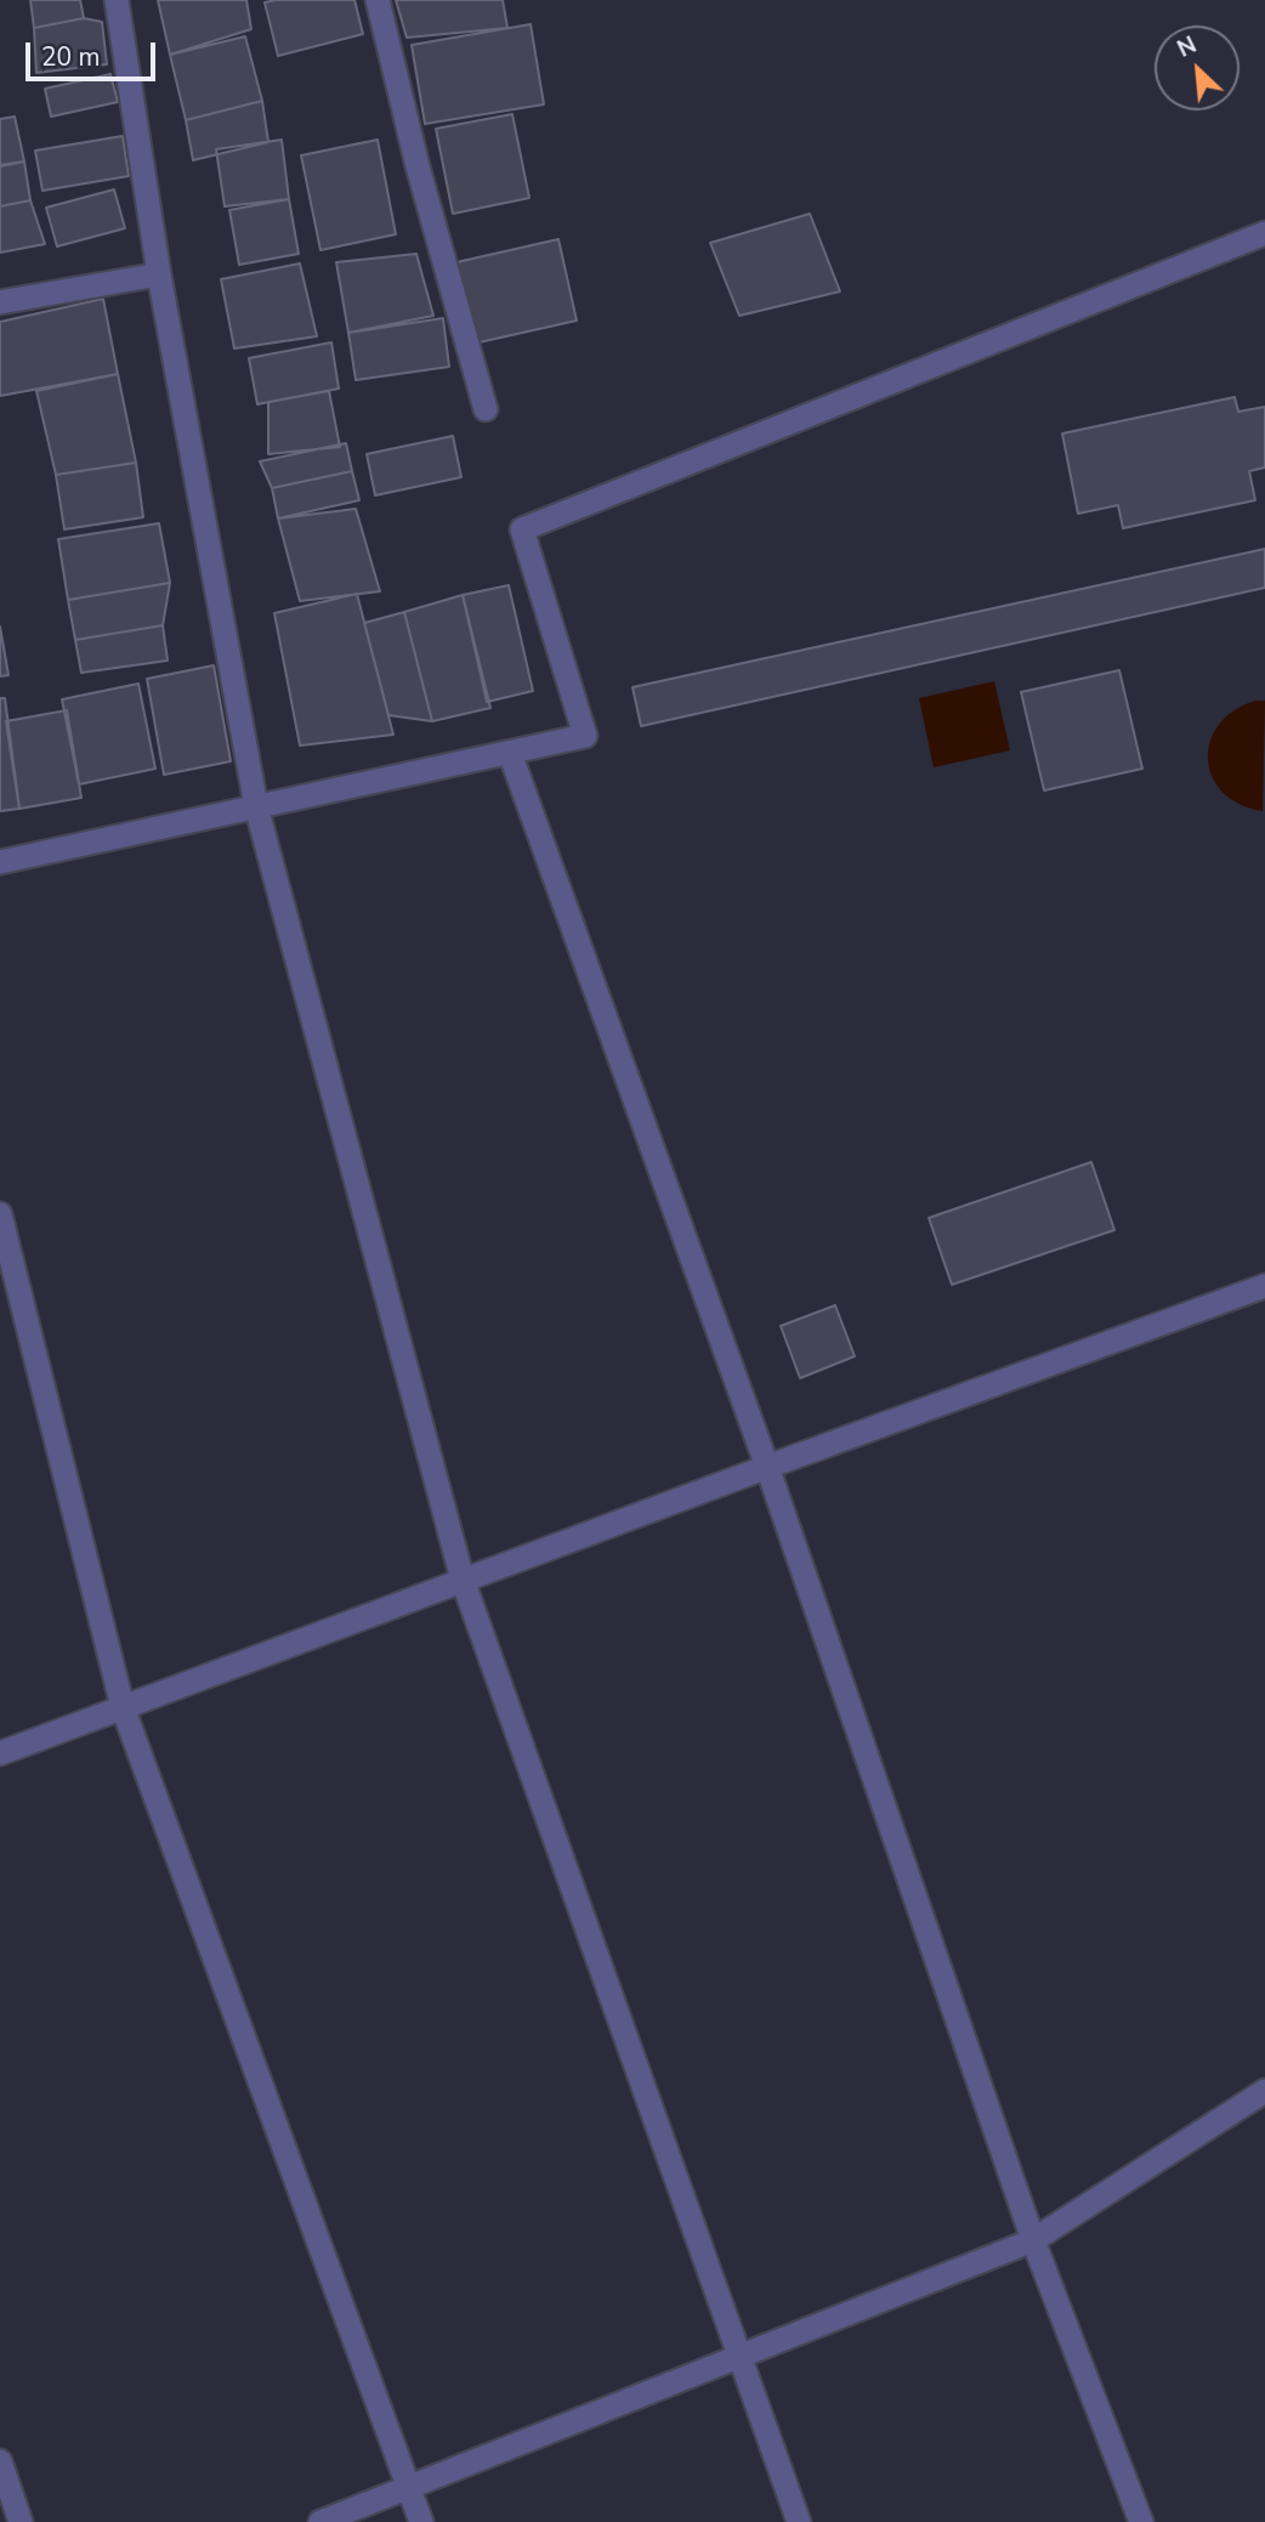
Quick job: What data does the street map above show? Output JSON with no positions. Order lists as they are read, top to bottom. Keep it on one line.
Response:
{"scale_bar":"20 m","north":"top left"}
